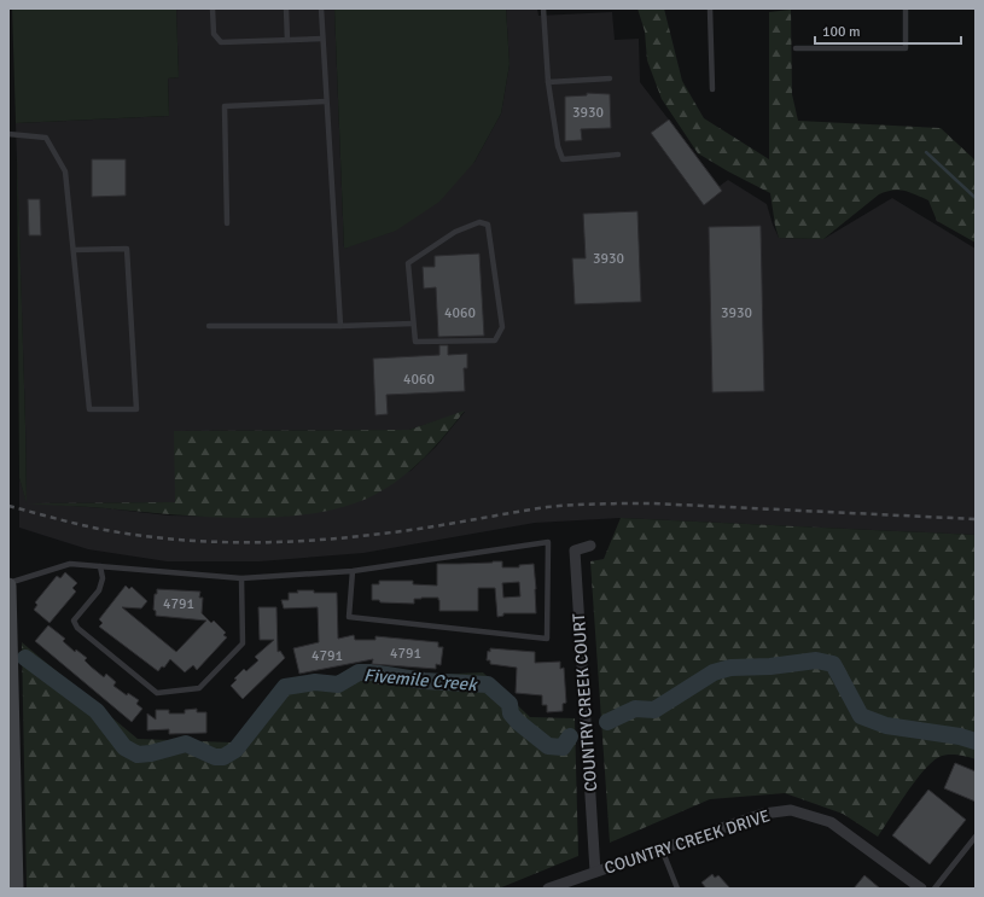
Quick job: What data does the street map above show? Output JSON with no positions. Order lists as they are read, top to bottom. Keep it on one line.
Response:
{"streets":{"street":["COUNTRY CREEK COURT","COUNTRY CREEK DRIVE"]},"crossings":[["COUNTRY CREEK COURT","COUNTRY CREEK DRIVE"]],"water":["Fivemile Creek"],"house_numbers":["3930","3930","4060","3930","4060","4791","4791","4791"],"scale_bar":"100 m"}
